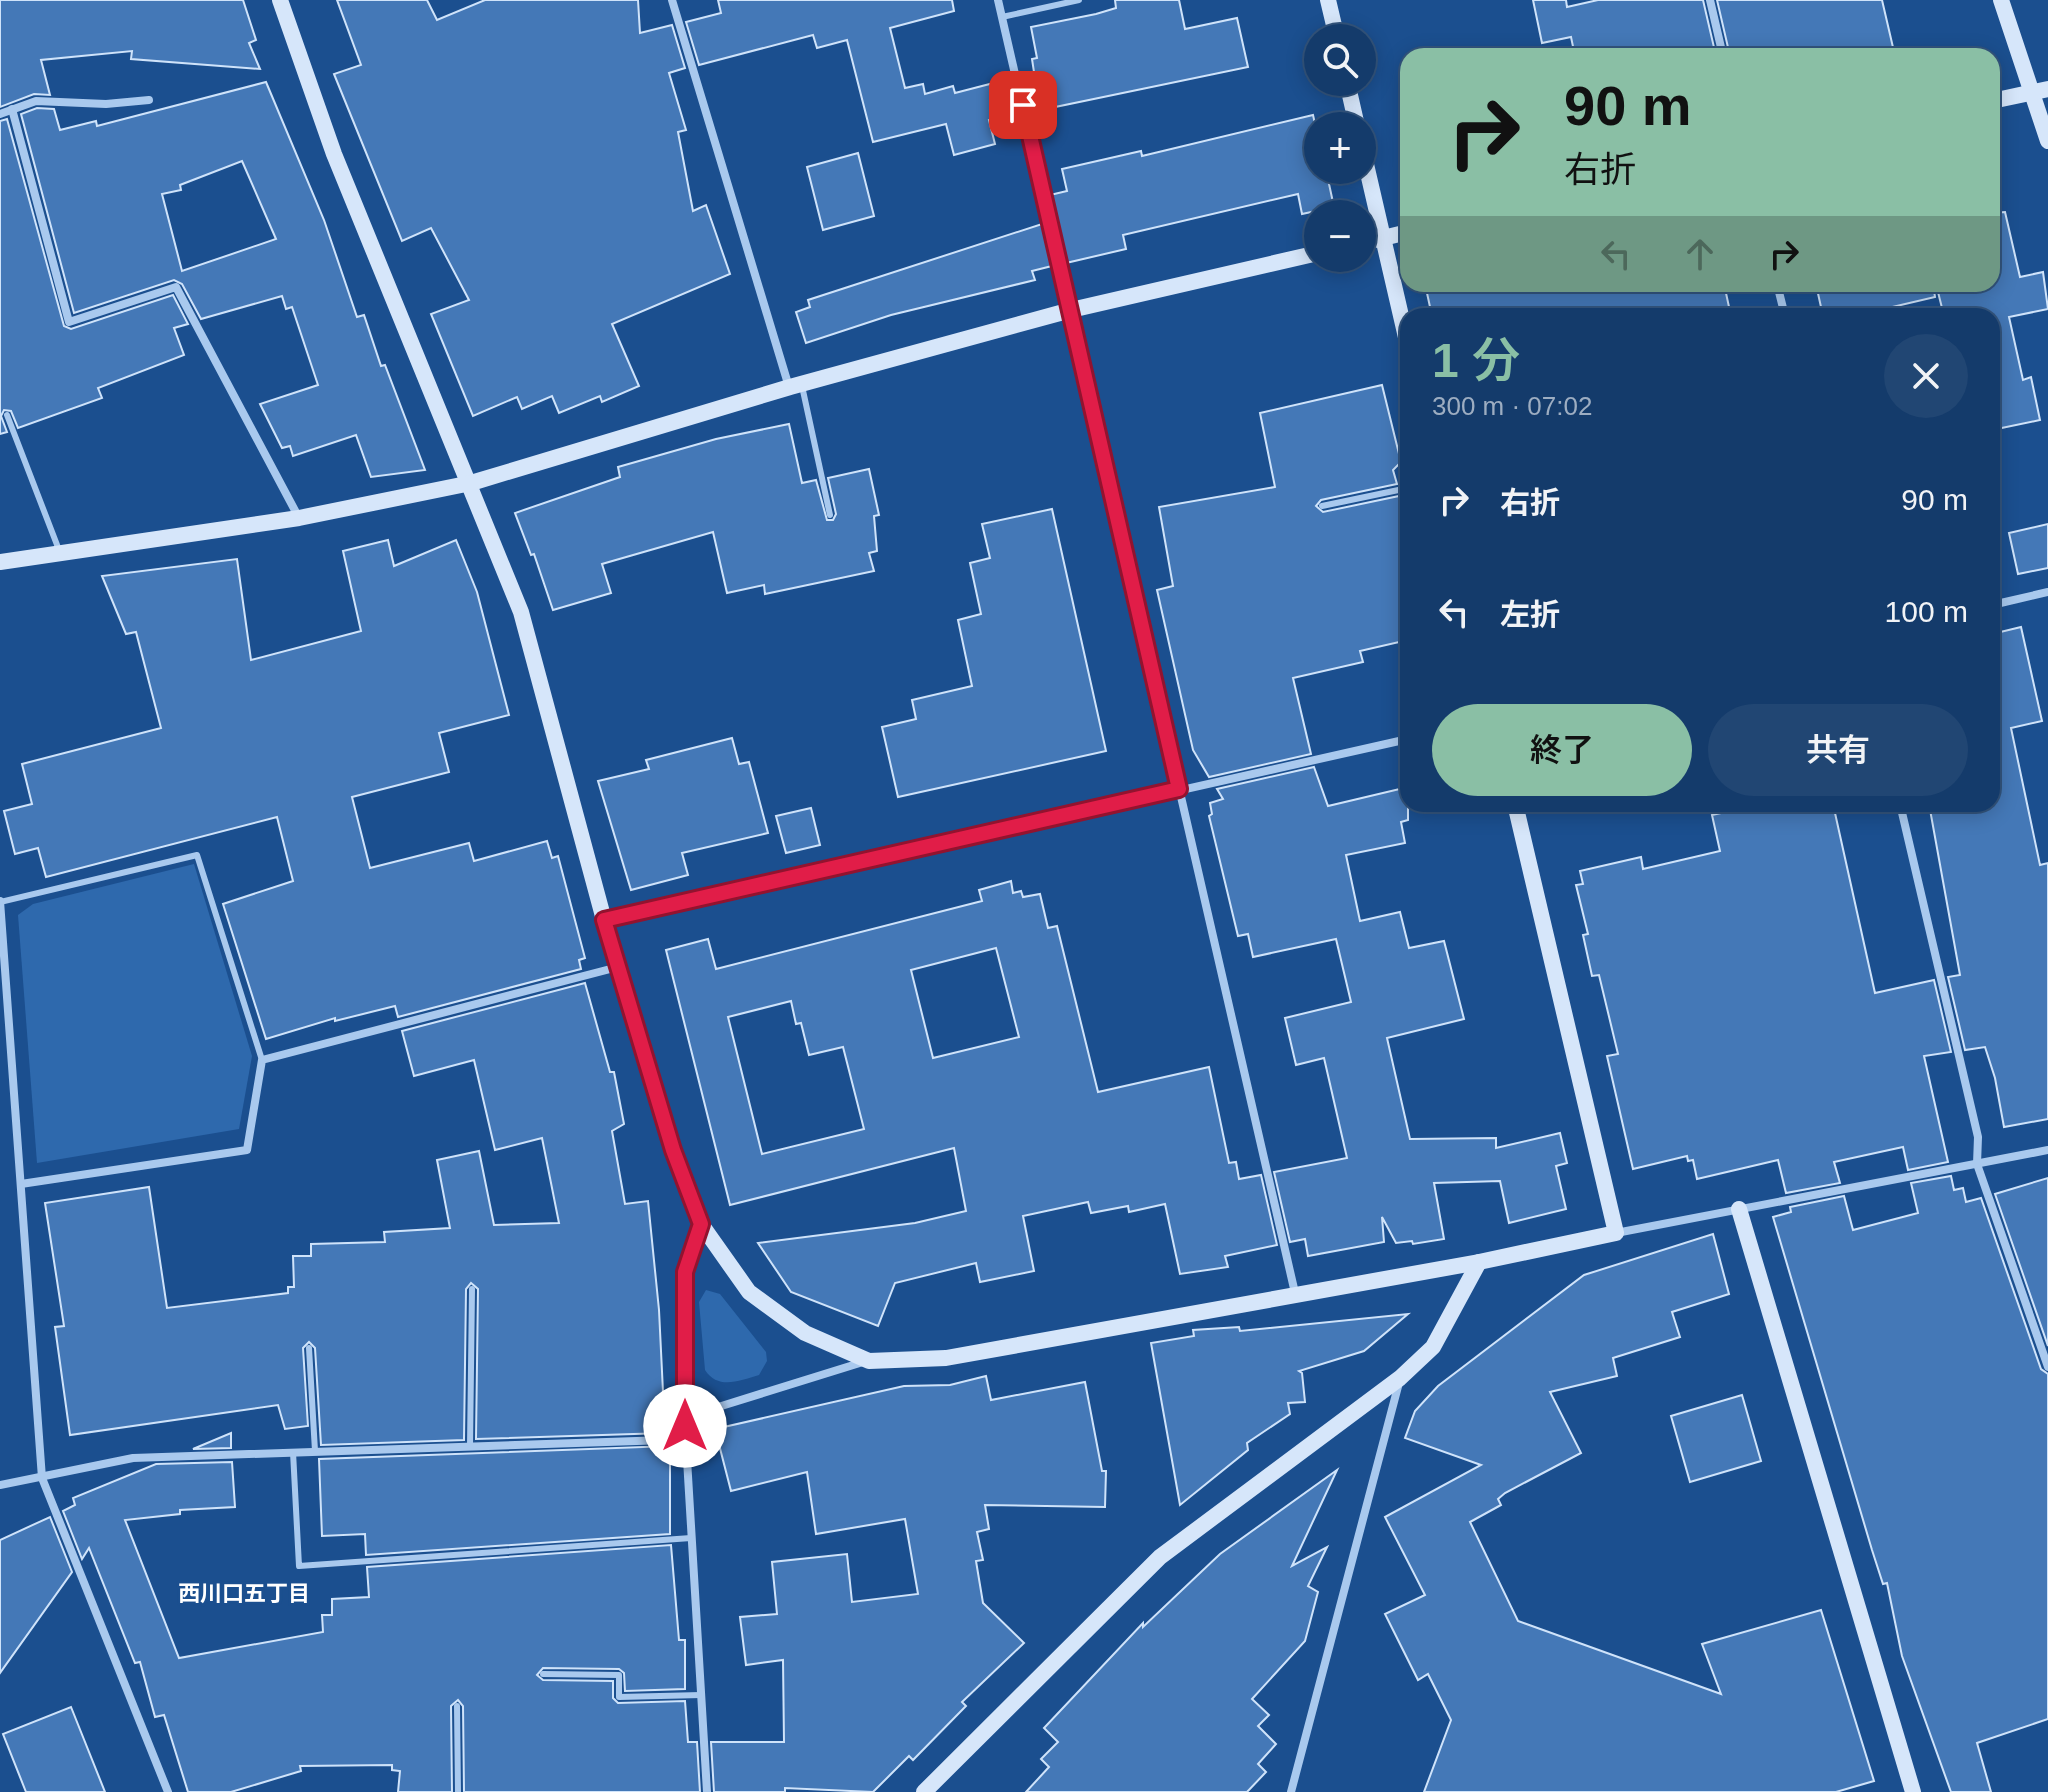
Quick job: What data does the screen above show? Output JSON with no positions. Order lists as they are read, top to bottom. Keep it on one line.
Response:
{"districts":["西川口五丁目"],"page":{"map_buttons":["+","−"],"turn":["90 m","右折"],"heading":["1 分","300 m · 07:02"],"list":[{"name":"右折","value":"90 m"},{"name":"左折","value":"100 m"}],"buttons":["終了","共有"]}}
